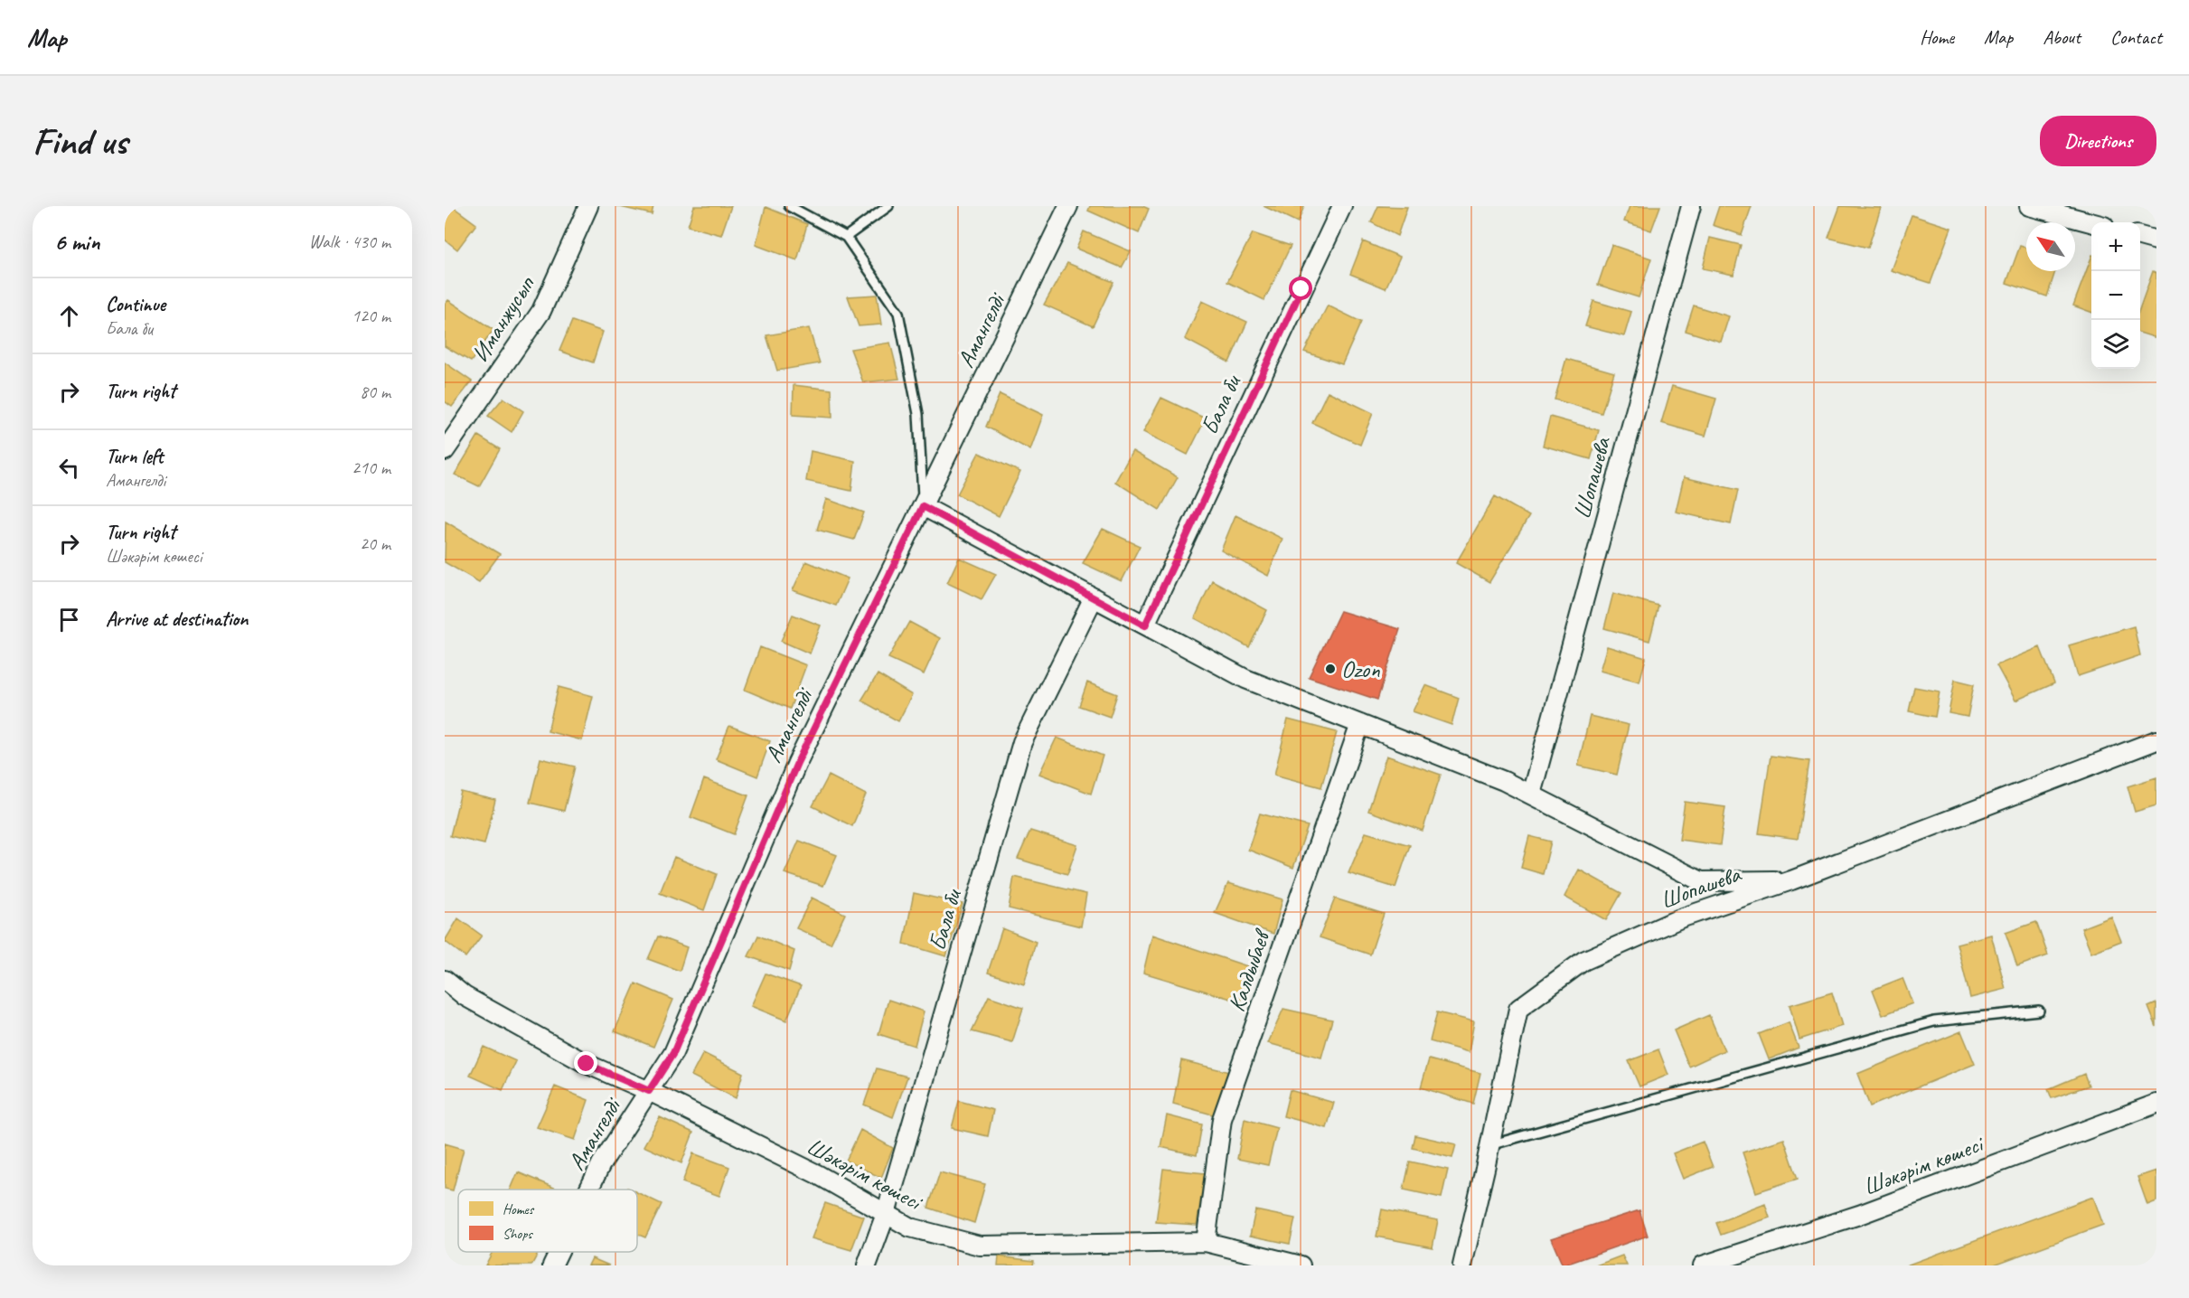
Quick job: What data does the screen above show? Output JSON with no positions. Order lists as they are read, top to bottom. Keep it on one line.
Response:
{"streets":{"street":["Иманжусып","Амангелді","Бала би","Шопашева","Калдыбаев","Шәкәрім көшесі"]},"crossings":[["Амангелді","Шәкәрім көшесі"],["Бала би","Шәкәрім көшесі"],["Калдыбаев","Шәкәрім көшесі"]],"places":["Ozon"],"legend":["Homes","Shops"],"north":"top left","page":{"header":"Map","nav":["Home","Map","About","Contact"],"buttons":"Directions","title":"Find us","heading":["6 min","Walk · 430 m"],"map_buttons":["+","−"],"list":[["Continue","Бала би","120 m"],["Turn right","80 m"],["Turn left","Амангелді","210 m"],["Turn right","Шәкәрім көшесі","20 m"],"Arrive at destination"]}}
